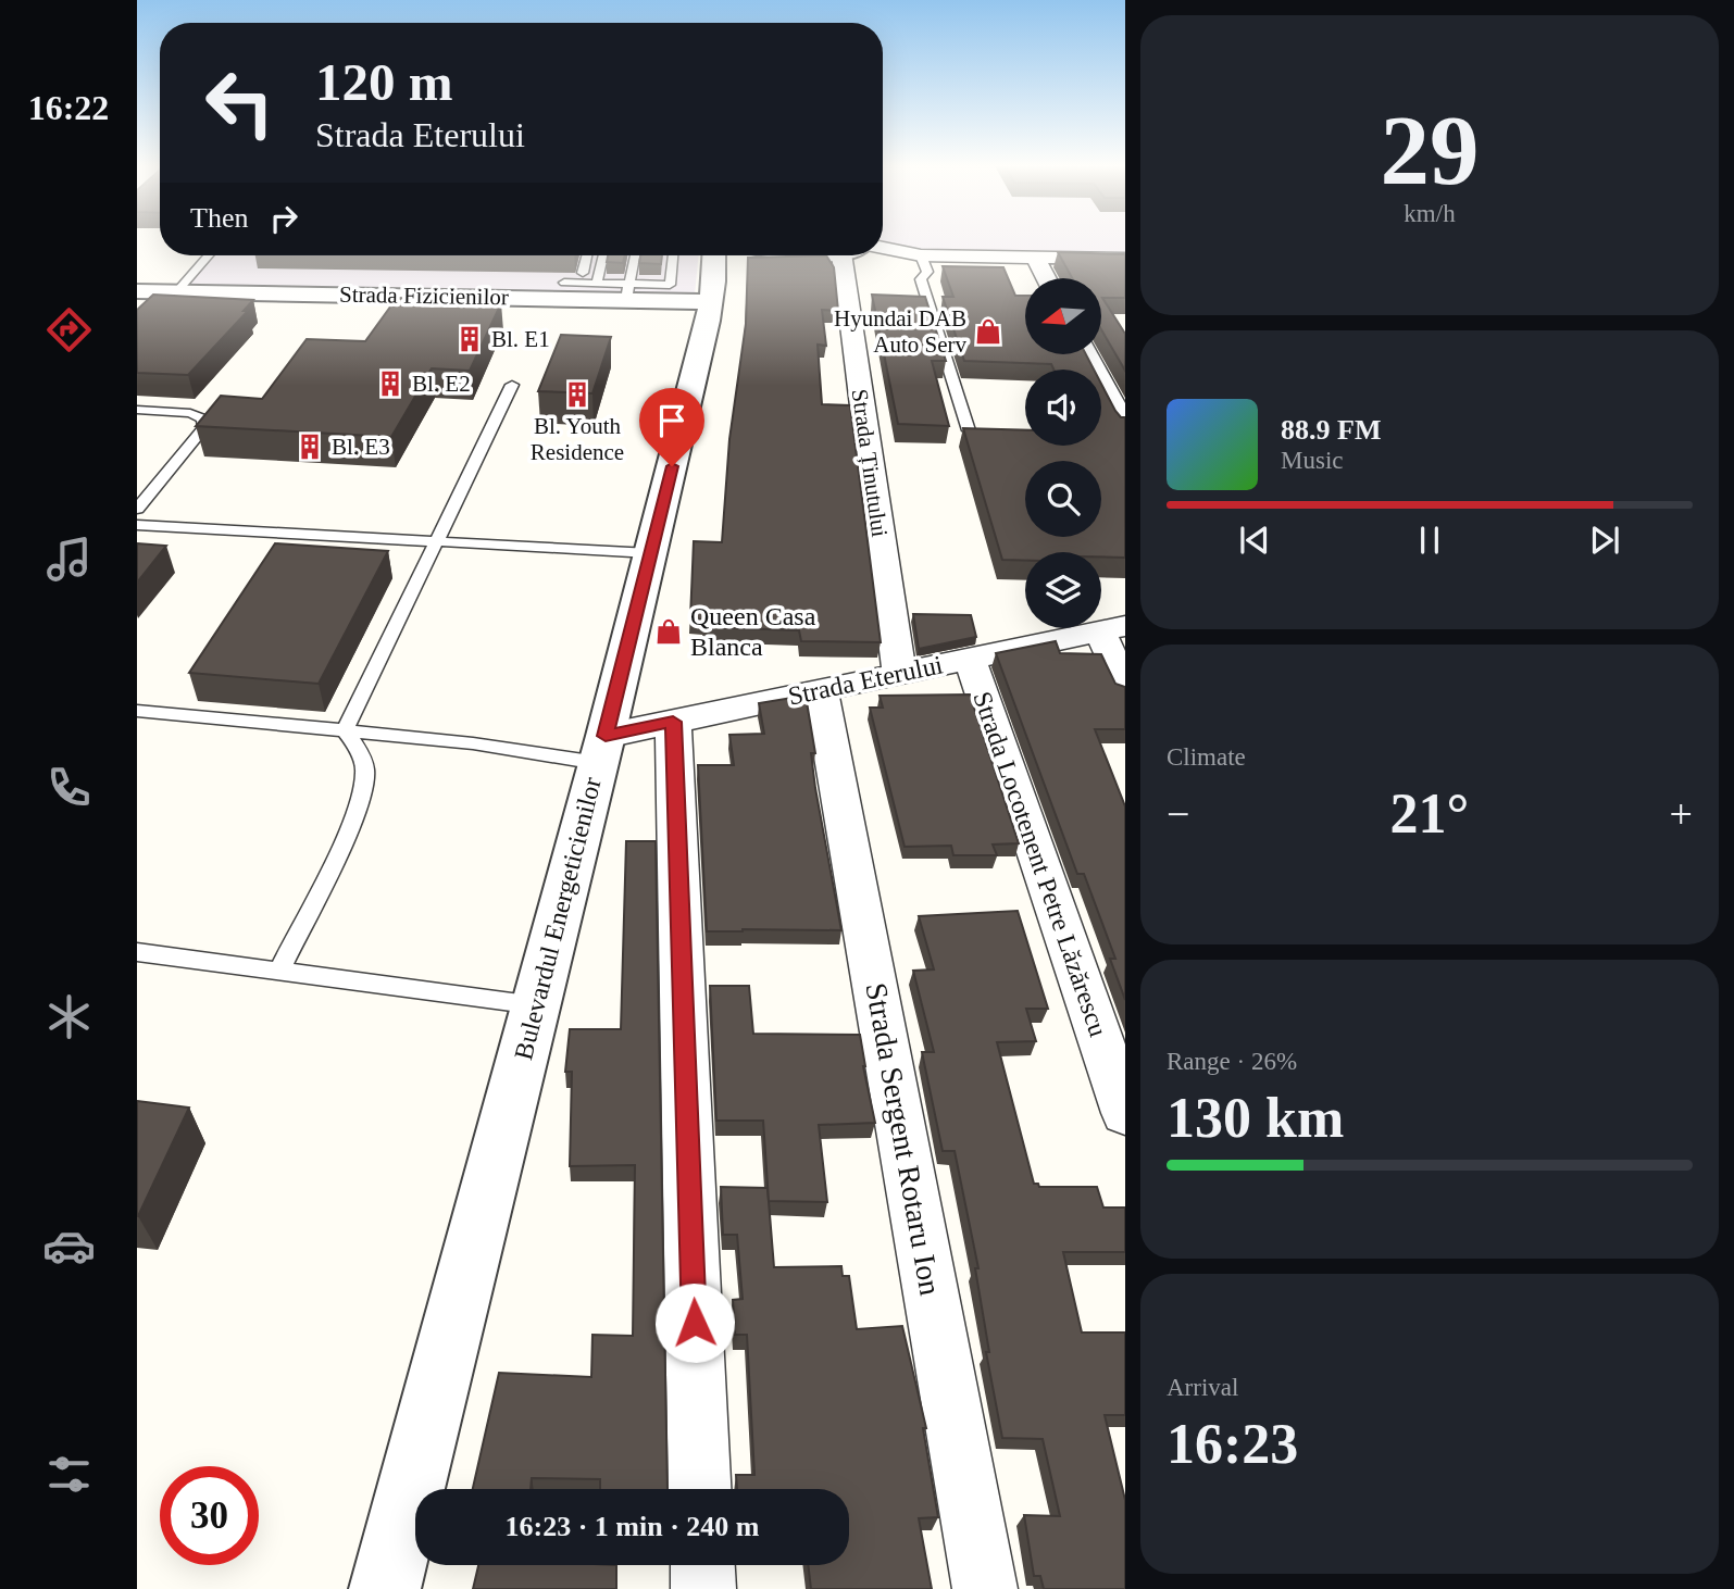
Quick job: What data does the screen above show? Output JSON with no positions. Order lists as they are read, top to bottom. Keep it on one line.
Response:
{"streets":{"street":["Strada Fizicienilor","Strada Ținutului","Strada Eterului","Strada Locotenent Petre Lăzărescu","Bulevardul Energeticienilor","Strada Sergent Rotaru Ion"]},"crossings":[["Strada Fizicienilor","Bulevardul Energeticienilor"],["Strada Ținutului","Strada Eterului"],["Strada Eterului","Strada Locotenent Petre Lăzărescu"],["Strada Eterului","Bulevardul Energeticienilor"],["Strada Eterului","Strada Sergent Rotaru Ion"]],"places":{"shop":["Hyundai DAB Auto Serv","Queen Casa Blanca"],"building":["Bl. E1","Bl. E2","Bl. Youth Residence","Bl. E3"]},"north":"left","page":{"tabs":"16:22","tile":[["29","km/h"],"Climate",["Range · 26%","130 km"],["Arrival","16:23"]],"turn":["120 m","Strada Eterului"],"then":"Then","song":["88.9 FM","Music"],"heat":["−","21°","+"],"limit":"30","trip":"16:23 · 1 min · 240 m"}}
